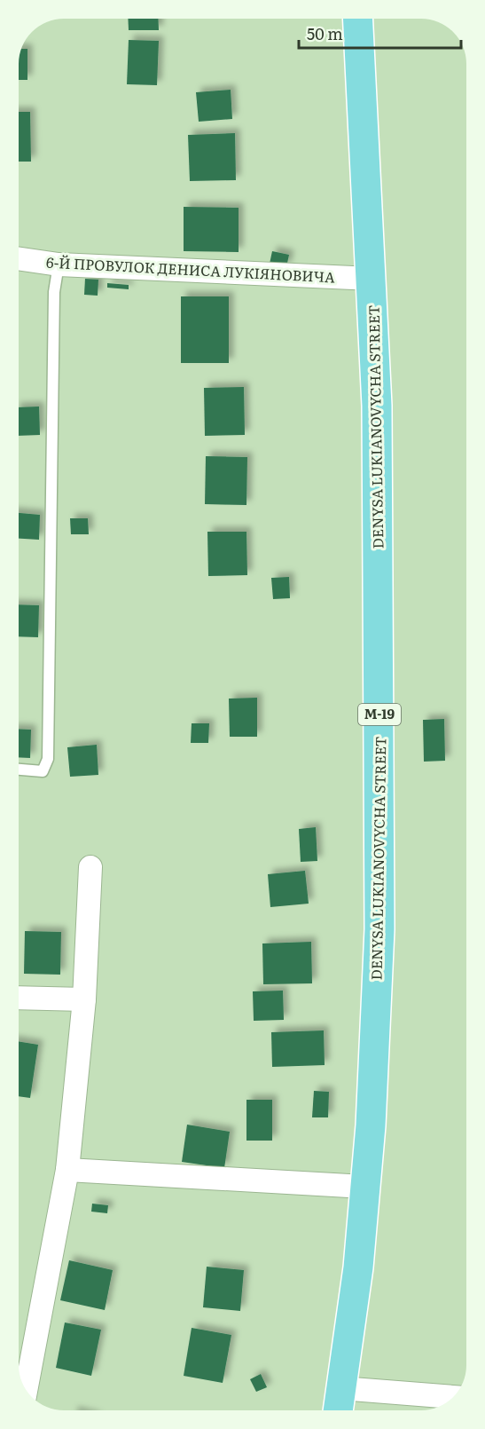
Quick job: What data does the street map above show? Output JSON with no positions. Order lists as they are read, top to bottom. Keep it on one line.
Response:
{"streets":{"highway":["DENYSA LUKIANOVYCHA STREET","М-19"],"street":["6-Й ПРОВУЛОК ДЕНИСА ЛУКІЯНОВИЧА"]},"crossings":[["6-Й ПРОВУЛОК ДЕНИСА ЛУКІЯНОВИЧА","DENYSA LUKIANOVYCHA STREET"]],"scale_bar":"50 m"}
